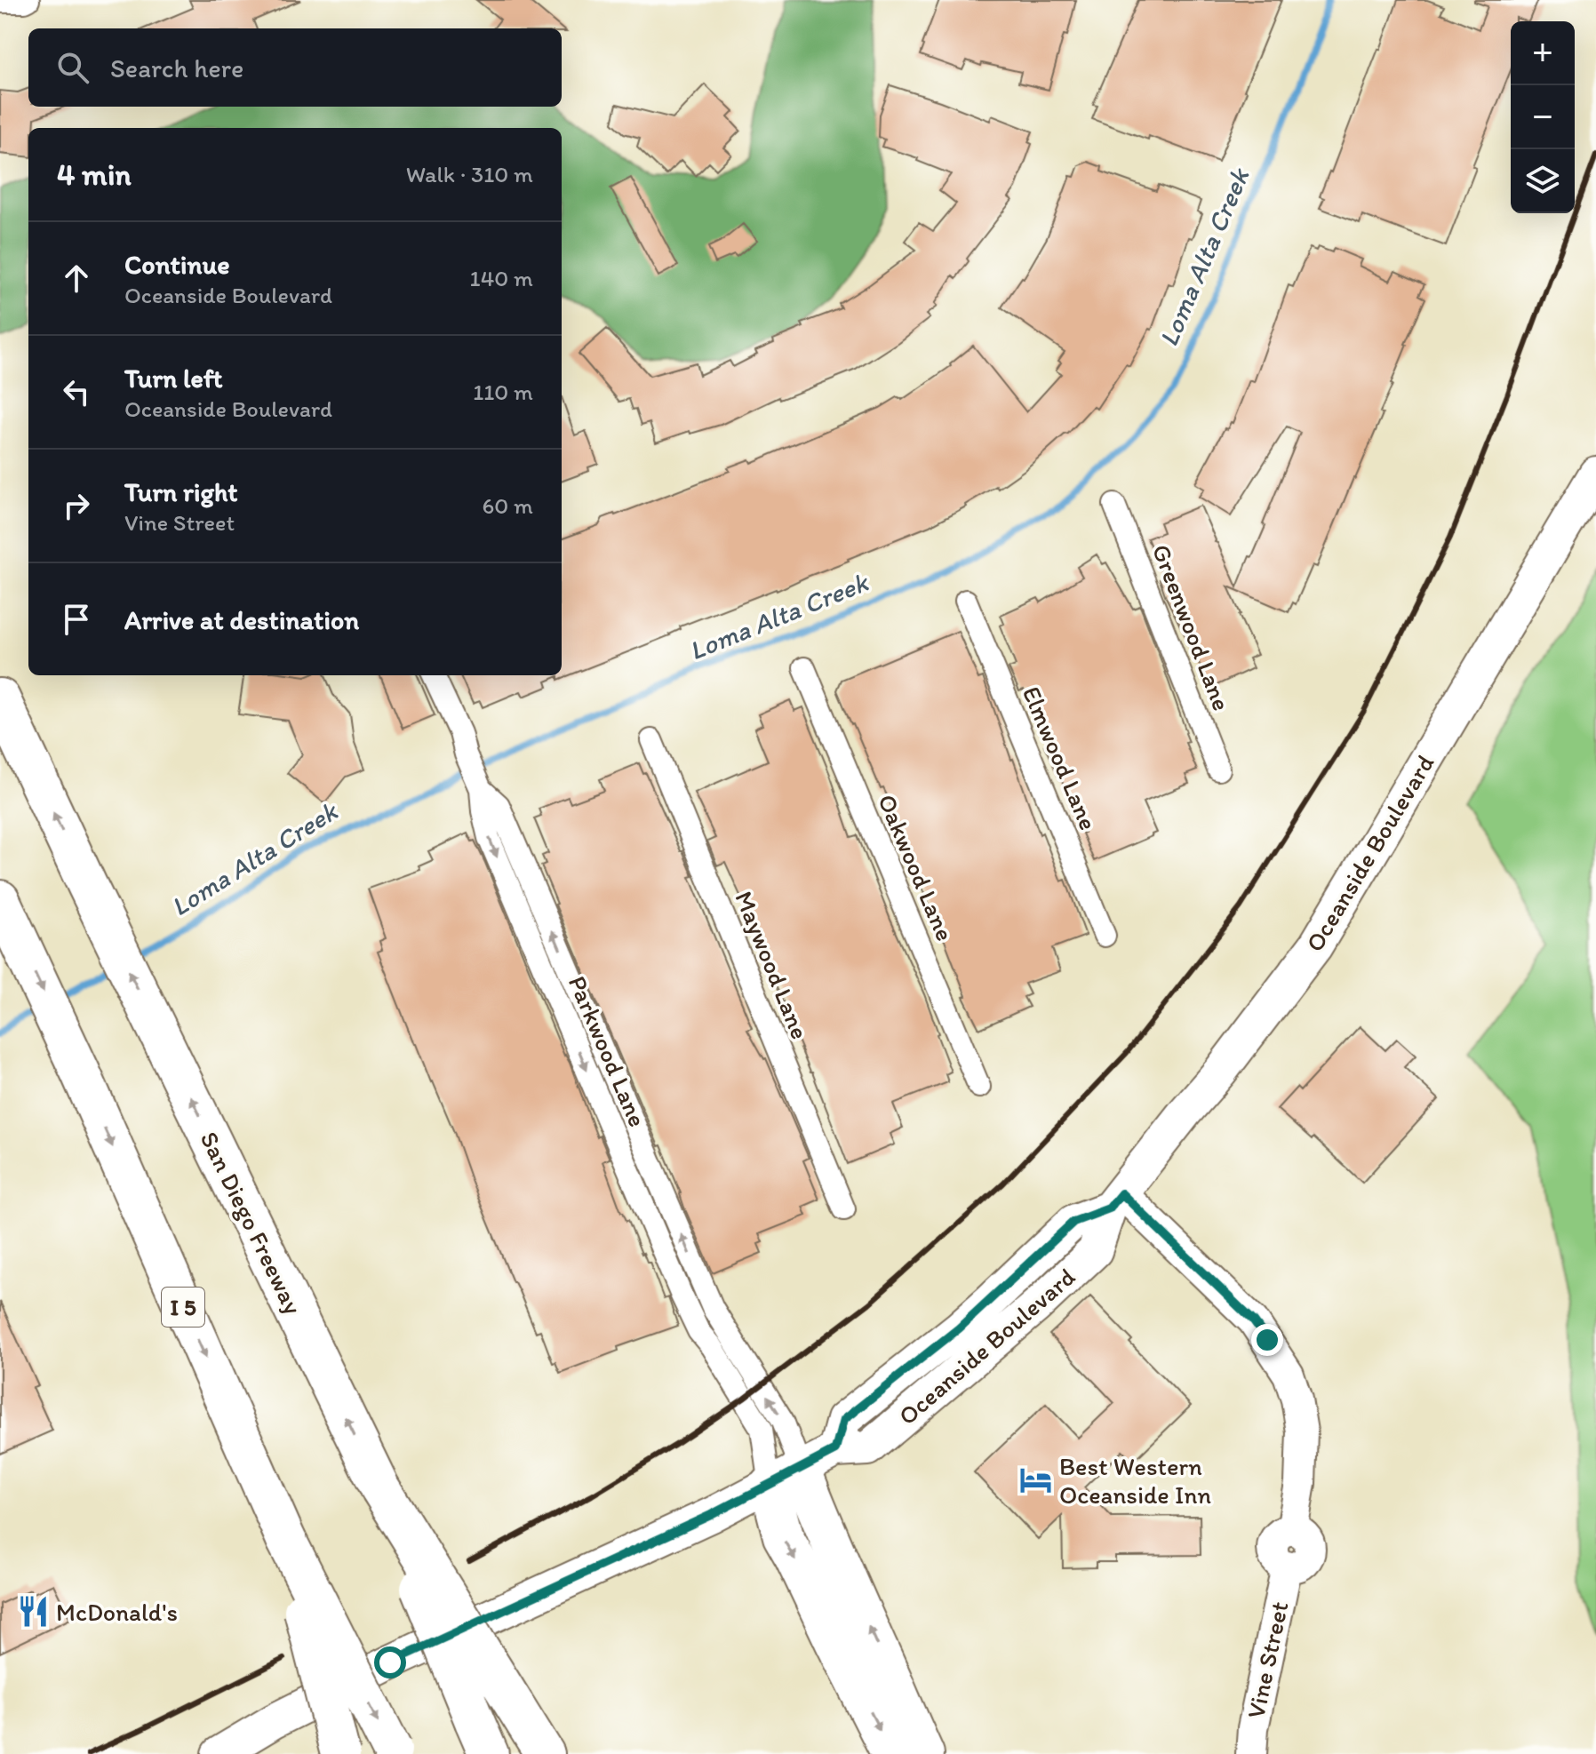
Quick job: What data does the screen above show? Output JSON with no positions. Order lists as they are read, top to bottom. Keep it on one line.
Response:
{"streets":{"highway":["San Diego Freeway","I 5"],"main road":["Oceanside Boulevard"],"street":["Greenwood Lane","Elmwood Lane","Oakwood Lane","Maywood Lane","Parkwood Lane","Vine Street"]},"crossings":[["Oceanside Boulevard","Parkwood Lane"],["Oceanside Boulevard","Vine Street"]],"water":["Loma Alta Creek"],"places":{"hotel":["Best Western Oceanside Inn"],"restaurant":["McDonald's"]},"page":{"map_buttons":["+","−"],"search":"Search here","heading":["4 min","Walk · 310 m"],"list":[["Continue","Oceanside Boulevard","140 m"],["Turn left","Oceanside Boulevard","110 m"],["Turn right","Vine Street","60 m"],"Arrive at destination"]}}
